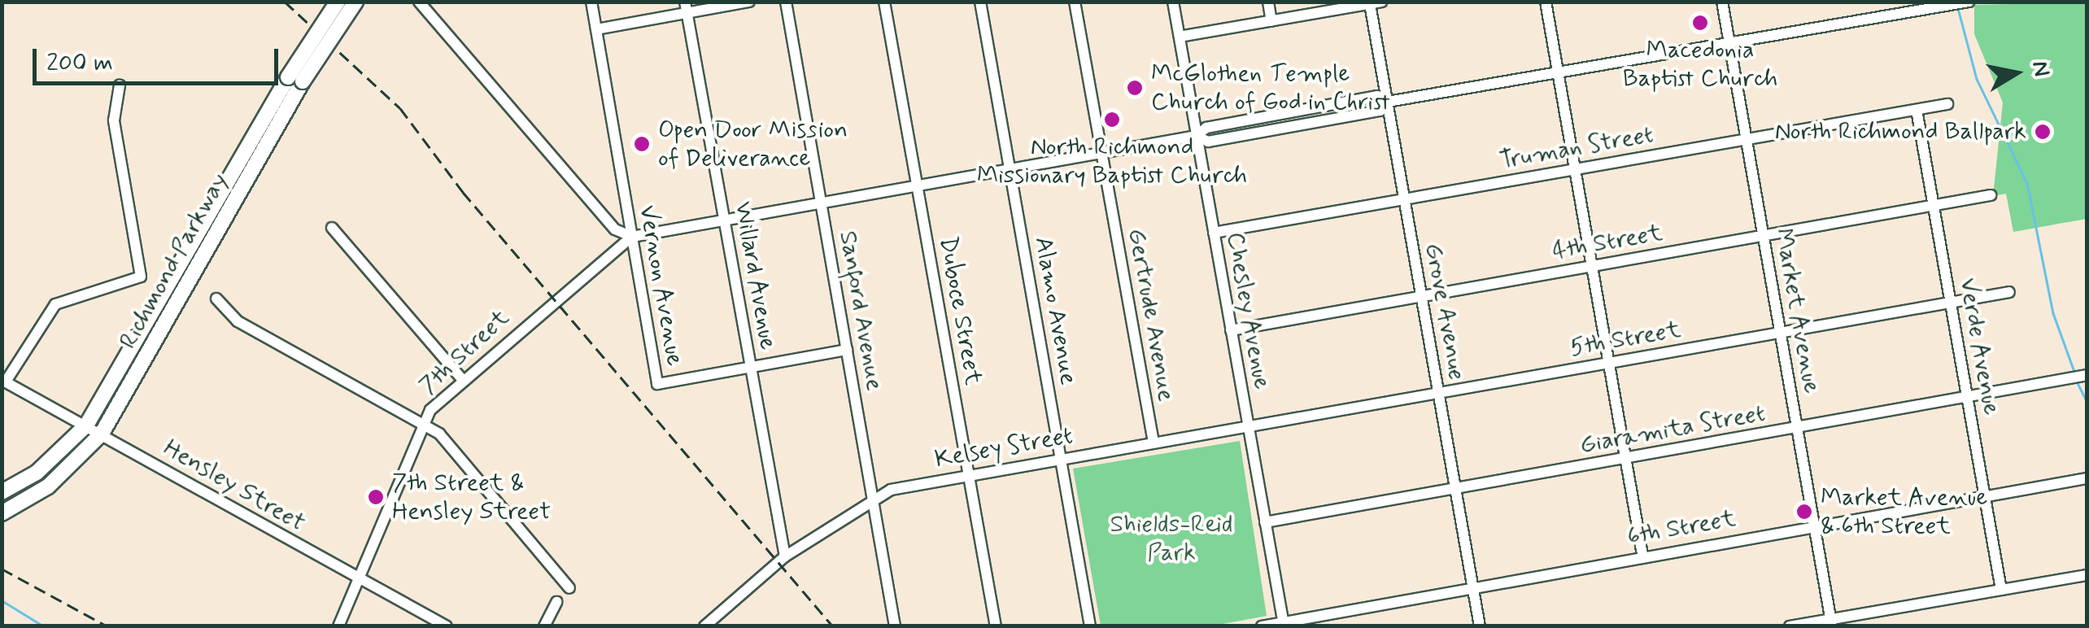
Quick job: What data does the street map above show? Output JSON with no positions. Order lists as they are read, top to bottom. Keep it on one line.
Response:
{"streets":{"highway":["Richmond Parkway"],"street":["Truman Street","4th Street","Willard Avenue","Vernon Avenue","Sanford Avenue","Duboce Street","Alamo Avenue","Chesley Avenue","Market Avenue","Grove Avenue","Gertrude Avenue","5th Street","Verde Avenue","7th Street","Giaramita Street","Kelsey Street","Hensley Street","6th Street"]},"crossings":[["Truman Street","Chesley Avenue"],["Truman Street","Market Avenue"],["Truman Street","Grove Avenue"],["Truman Street","Verde Avenue"],["4th Street","Chesley Avenue"],["4th Street","Market Avenue"],["4th Street","Grove Avenue"],["4th Street","Verde Avenue"],["Richmond Parkway","Hensley Street"],["Willard Avenue","Vernon Avenue"],["Willard Avenue","Kelsey Street"],["Vernon Avenue","7th Street"],["Sanford Avenue","Kelsey Street"],["Duboce Street","Kelsey Street"],["Alamo Avenue","Kelsey Street"],["Chesley Avenue","5th Street"],["Chesley Avenue","Giaramita Street"],["Chesley Avenue","Kelsey Street"],["Chesley Avenue","6th Street"],["Market Avenue","5th Street"],["Market Avenue","Giaramita Street"],["Market Avenue","6th Street"],["Grove Avenue","5th Street"],["Grove Avenue","Giaramita Street"],["Grove Avenue","6th Street"],["Gertrude Avenue","Kelsey Street"],["5th Street","Verde Avenue"],["5th Street","Kelsey Street"],["Verde Avenue","Giaramita Street"],["Verde Avenue","6th Street"],["7th Street","Hensley Street"]],"parks":["Shields-Reid Park"],"places":["Macedonia Baptist Church","McGlothen Temple Church of God in Christ","North Richmond Missionary Baptist Church","North Richmond Ballpark","Open Door Mission of Deliverance","7th Street & Hensley Street","Market Avenue & 6th Street"],"scale_bar":"200 m","north":"right"}
